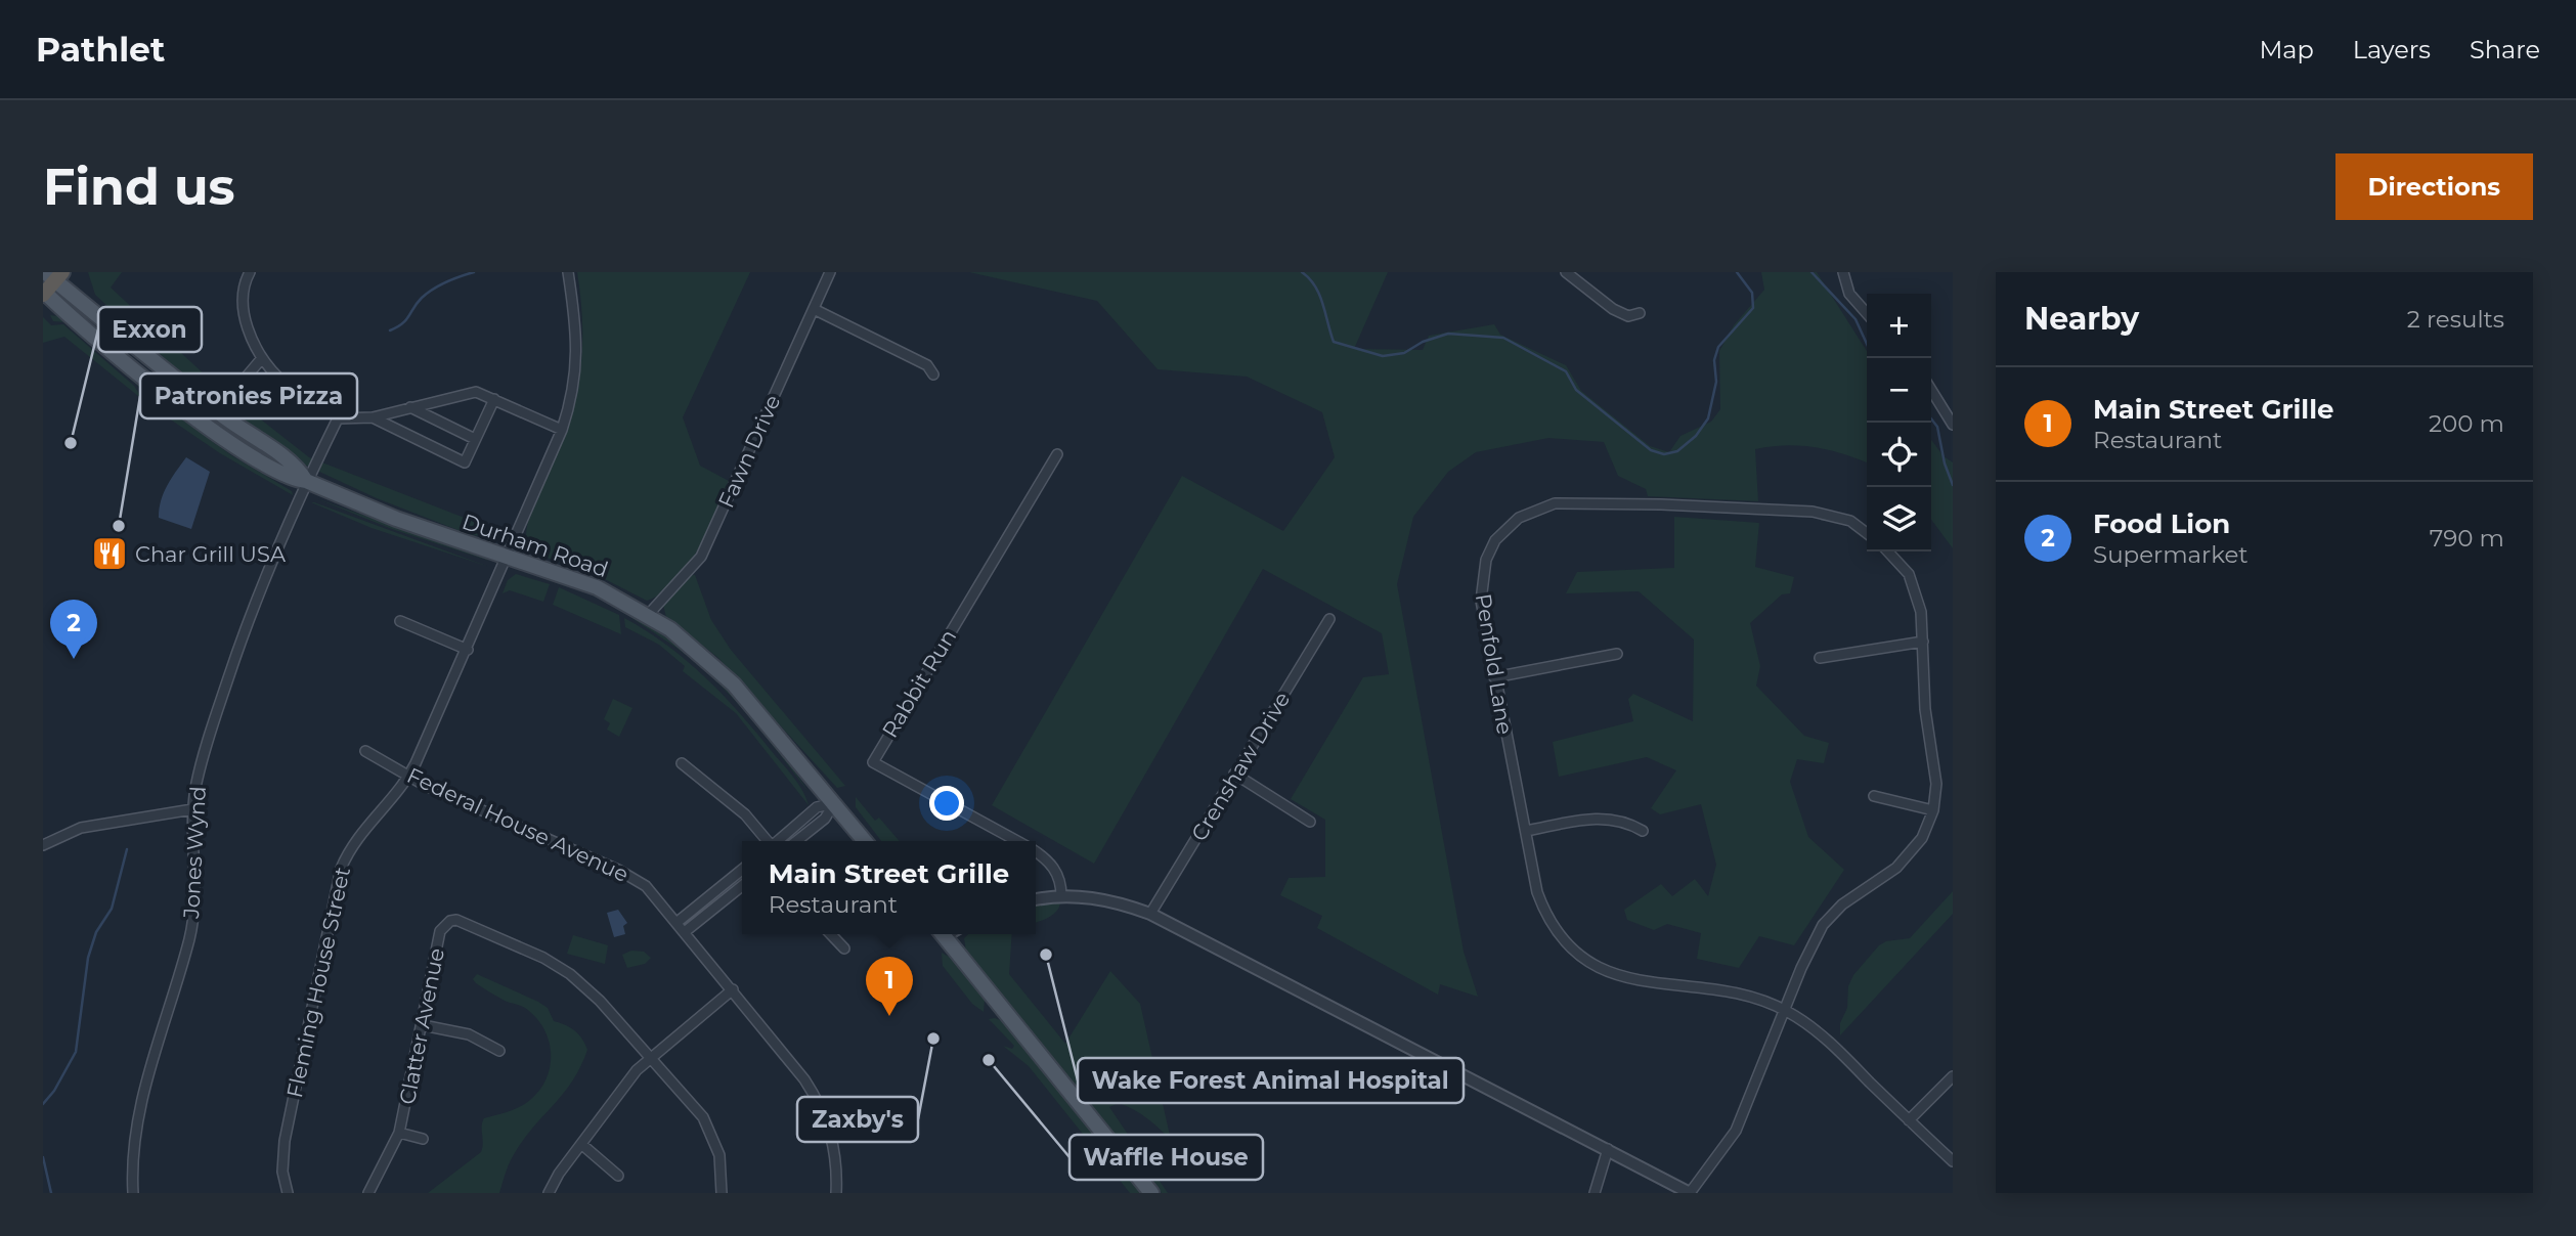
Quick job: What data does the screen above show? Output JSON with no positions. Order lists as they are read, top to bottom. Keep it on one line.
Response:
{"streets":{"highway":["Durham Road"],"street":["Fawn Drive","Penfold Lane","Rabbit Run","Crenshaw Drive","Federal House Avenue","Jones Wynd","Fleming House Street","Clatter Avenue"]},"crossings":[["Fawn Drive","Durham Road"],["Durham Road","Jones Wynd"],["Durham Road","Fleming House Street"],["Federal House Avenue","Fleming House Street"]],"places":{"other":["Exxon","Patronies Pizza","Wake Forest Animal Hospital","Zaxby's","Waffle House"],"restaurant":["Char Grill USA"]},"page":{"header":"Pathlet","nav":["Map","Layers","Share"],"buttons":"Directions","title":"Find us","heading":["Nearby","2 results"],"map_buttons":["+","−"],"list":[{"mark":"1","name":"Main Street Grille","note":"Restaurant","value":"200 m"},{"mark":"2","name":"Food Lion","note":"Supermarket","value":"790 m"}],"pins":["2","1"],"popup":["Main Street Grille","Restaurant"]}}
